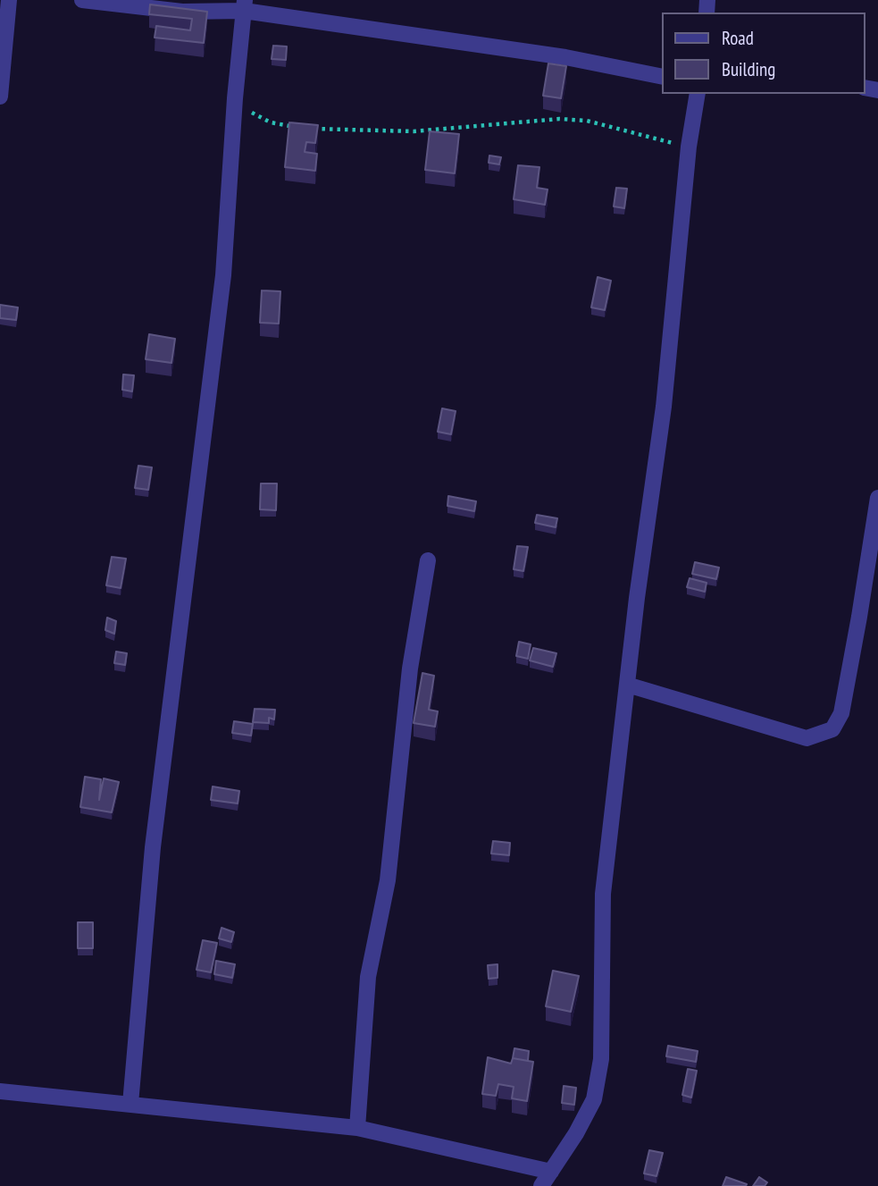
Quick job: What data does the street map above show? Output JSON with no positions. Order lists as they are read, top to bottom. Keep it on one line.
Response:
{"legend":["Road","Building"]}
